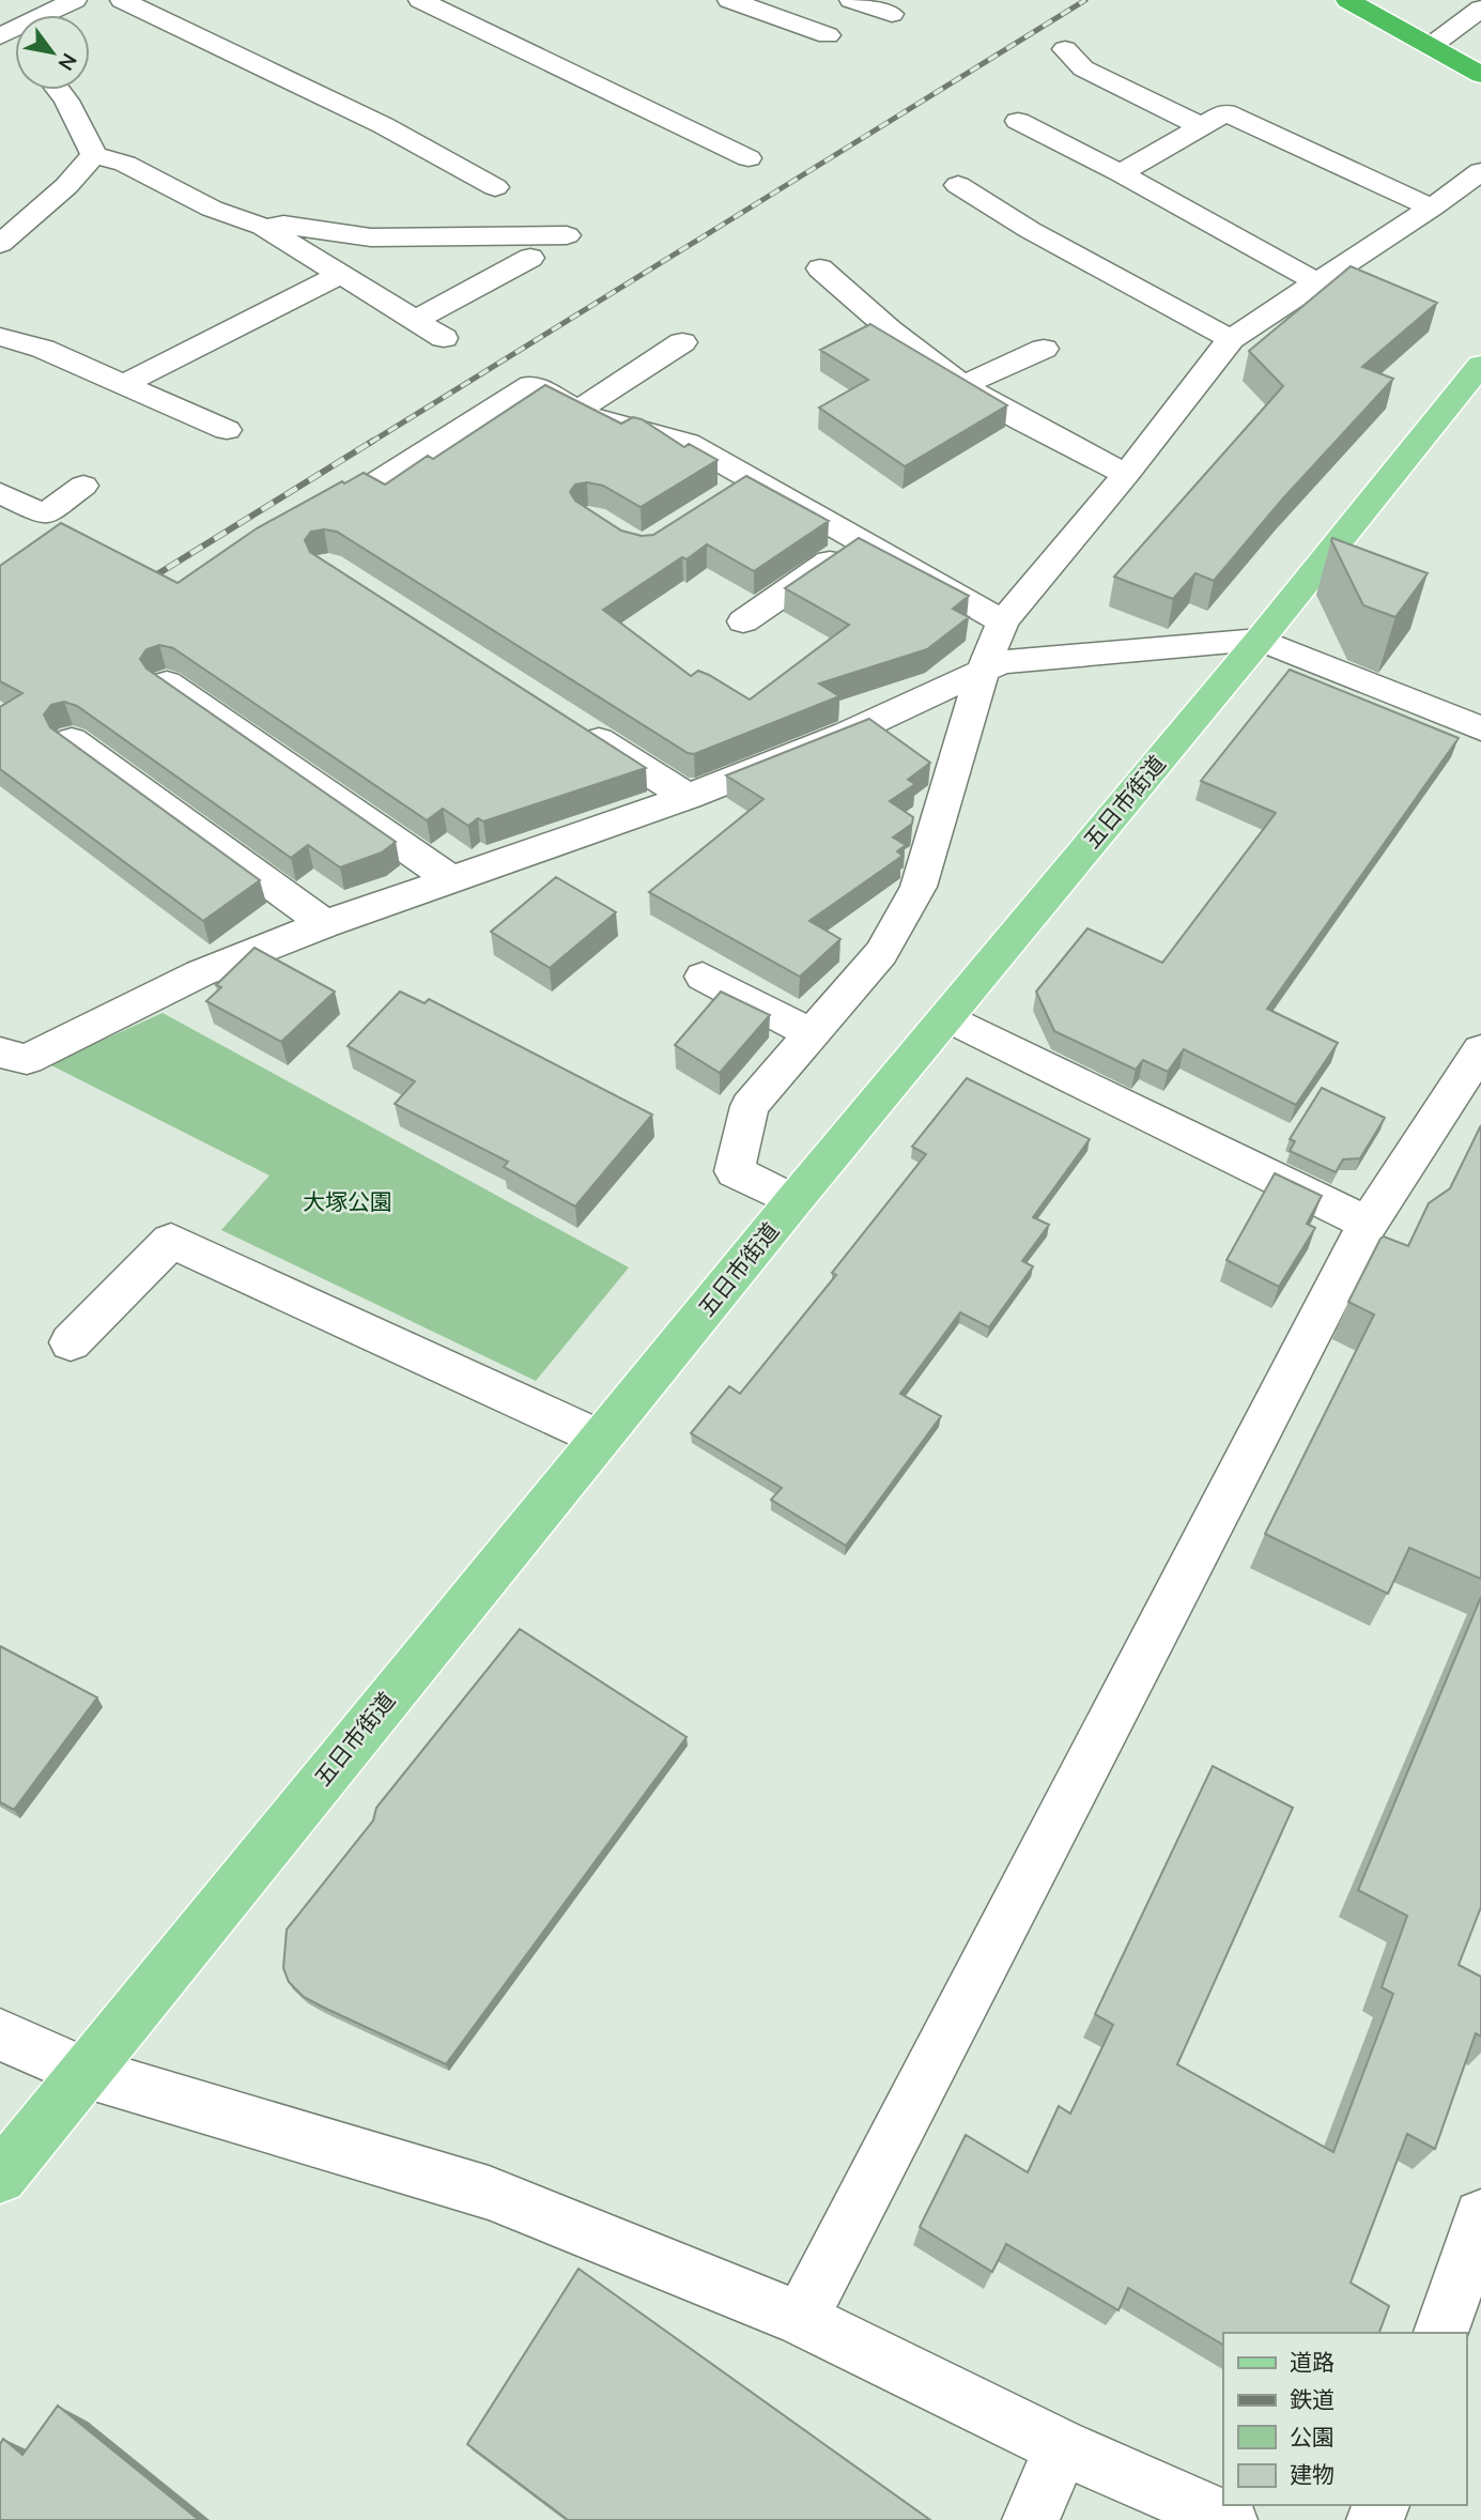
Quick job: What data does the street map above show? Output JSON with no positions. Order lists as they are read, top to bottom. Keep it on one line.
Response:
{"streets":{"main road":["五日市街道"]},"parks":["大塚公園"],"legend":["道路","鉄道","公園","建物"],"north":"bottom right"}
